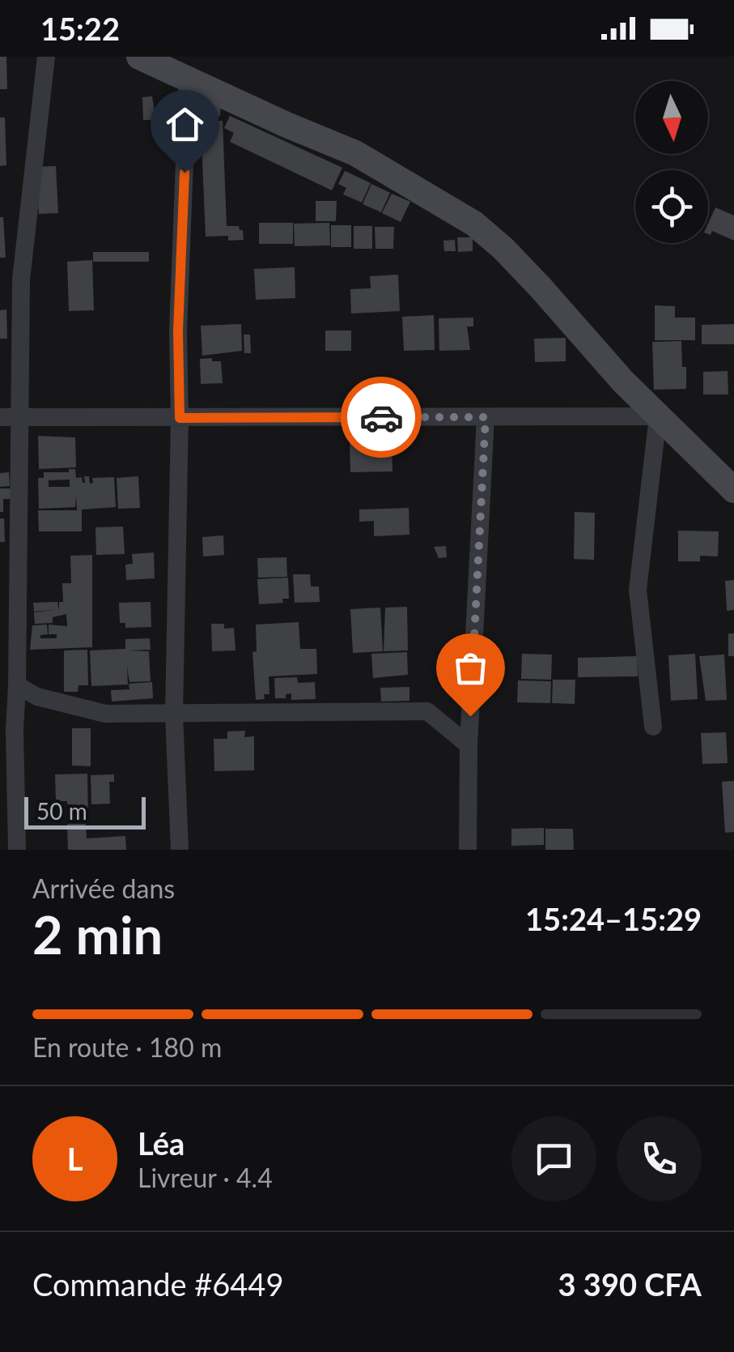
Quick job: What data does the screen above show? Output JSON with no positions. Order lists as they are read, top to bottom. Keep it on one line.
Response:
{"scale_bar":"50 m","north":"bottom","page":{"status":"15:22","scale":"50 m","heading":["2 min","Arrivée dans","15:24–15:29"],"panel":["Léa","Livreur · 4.4","Commande #6449","3 390 CFA"],"bar":"En route · 180 m","round":"L"}}
